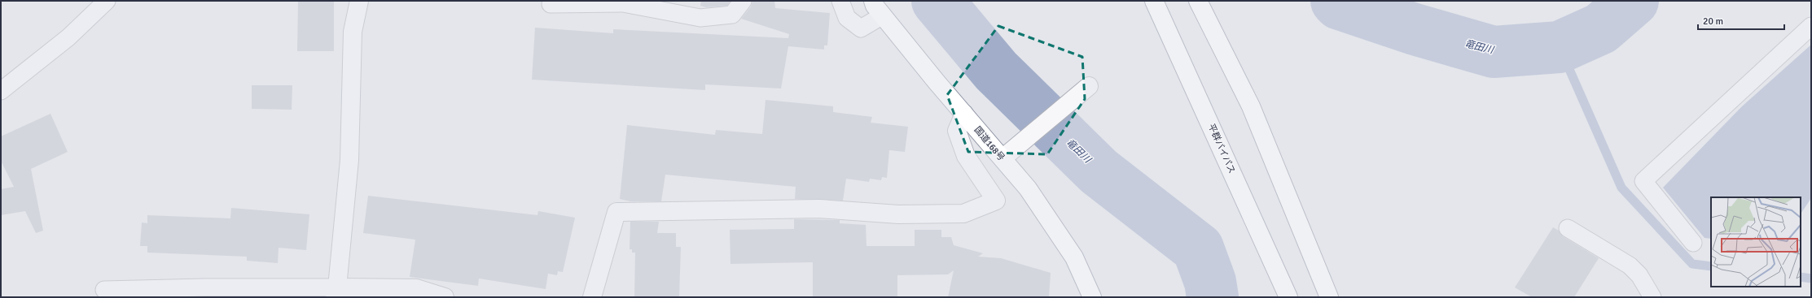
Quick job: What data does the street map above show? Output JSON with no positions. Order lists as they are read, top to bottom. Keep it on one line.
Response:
{"streets":{"highway":["国道168号","平群バイパス"]},"water":["竜田川"],"scale_bar":"20 m"}
